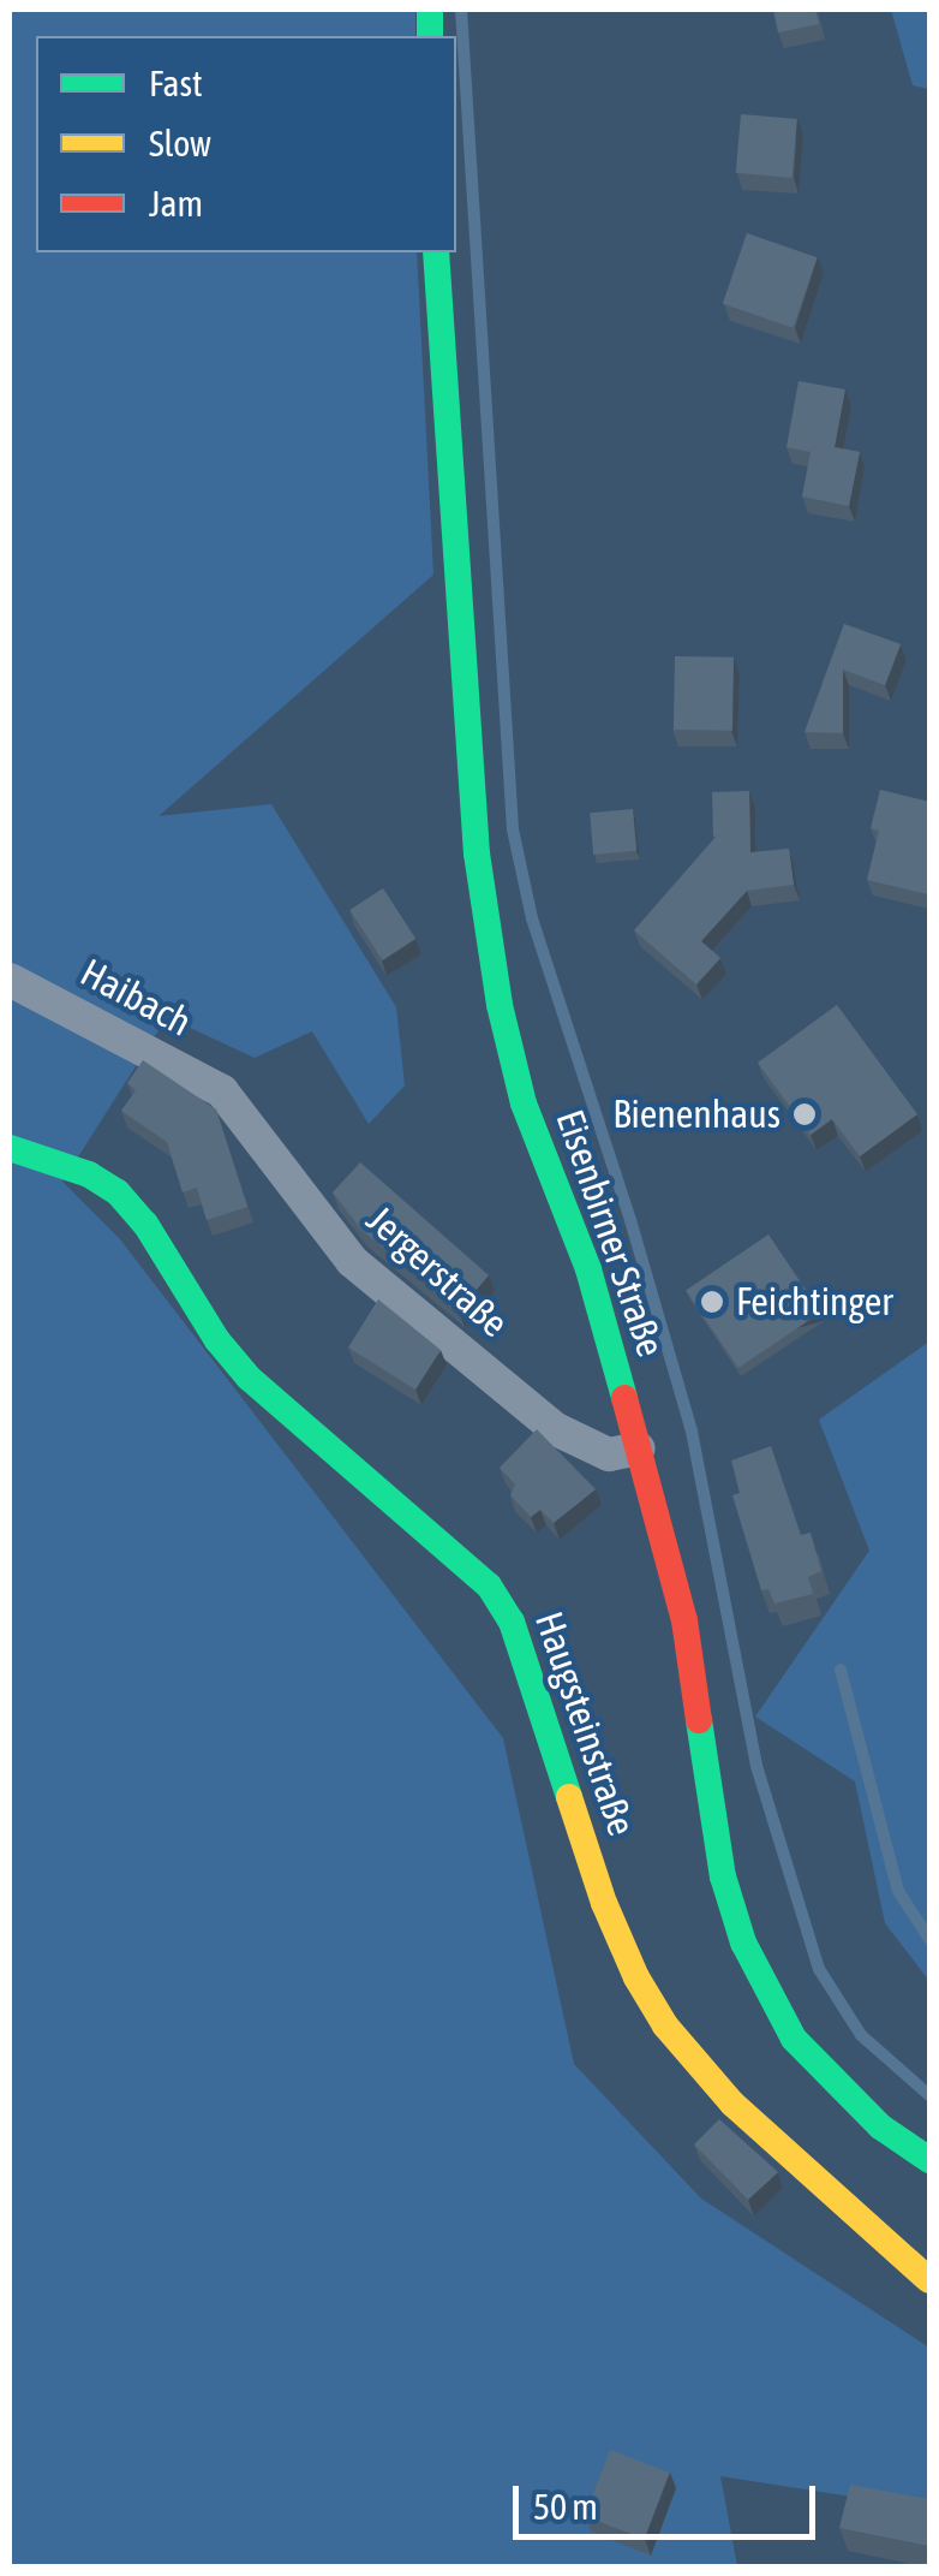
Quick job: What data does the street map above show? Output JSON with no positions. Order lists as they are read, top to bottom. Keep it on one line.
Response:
{"streets":{"main road":["Eisenbirner Straße","Haugsteinstraße"],"street":["Haibach","Jergerstraße"]},"crossings":[["Haibach","Jergerstraße"],["Eisenbirner Straße","Jergerstraße"]],"places":["Bienenhaus","Feichtinger"],"legend":["Fast","Slow","Jam"],"scale_bar":"50 m"}
